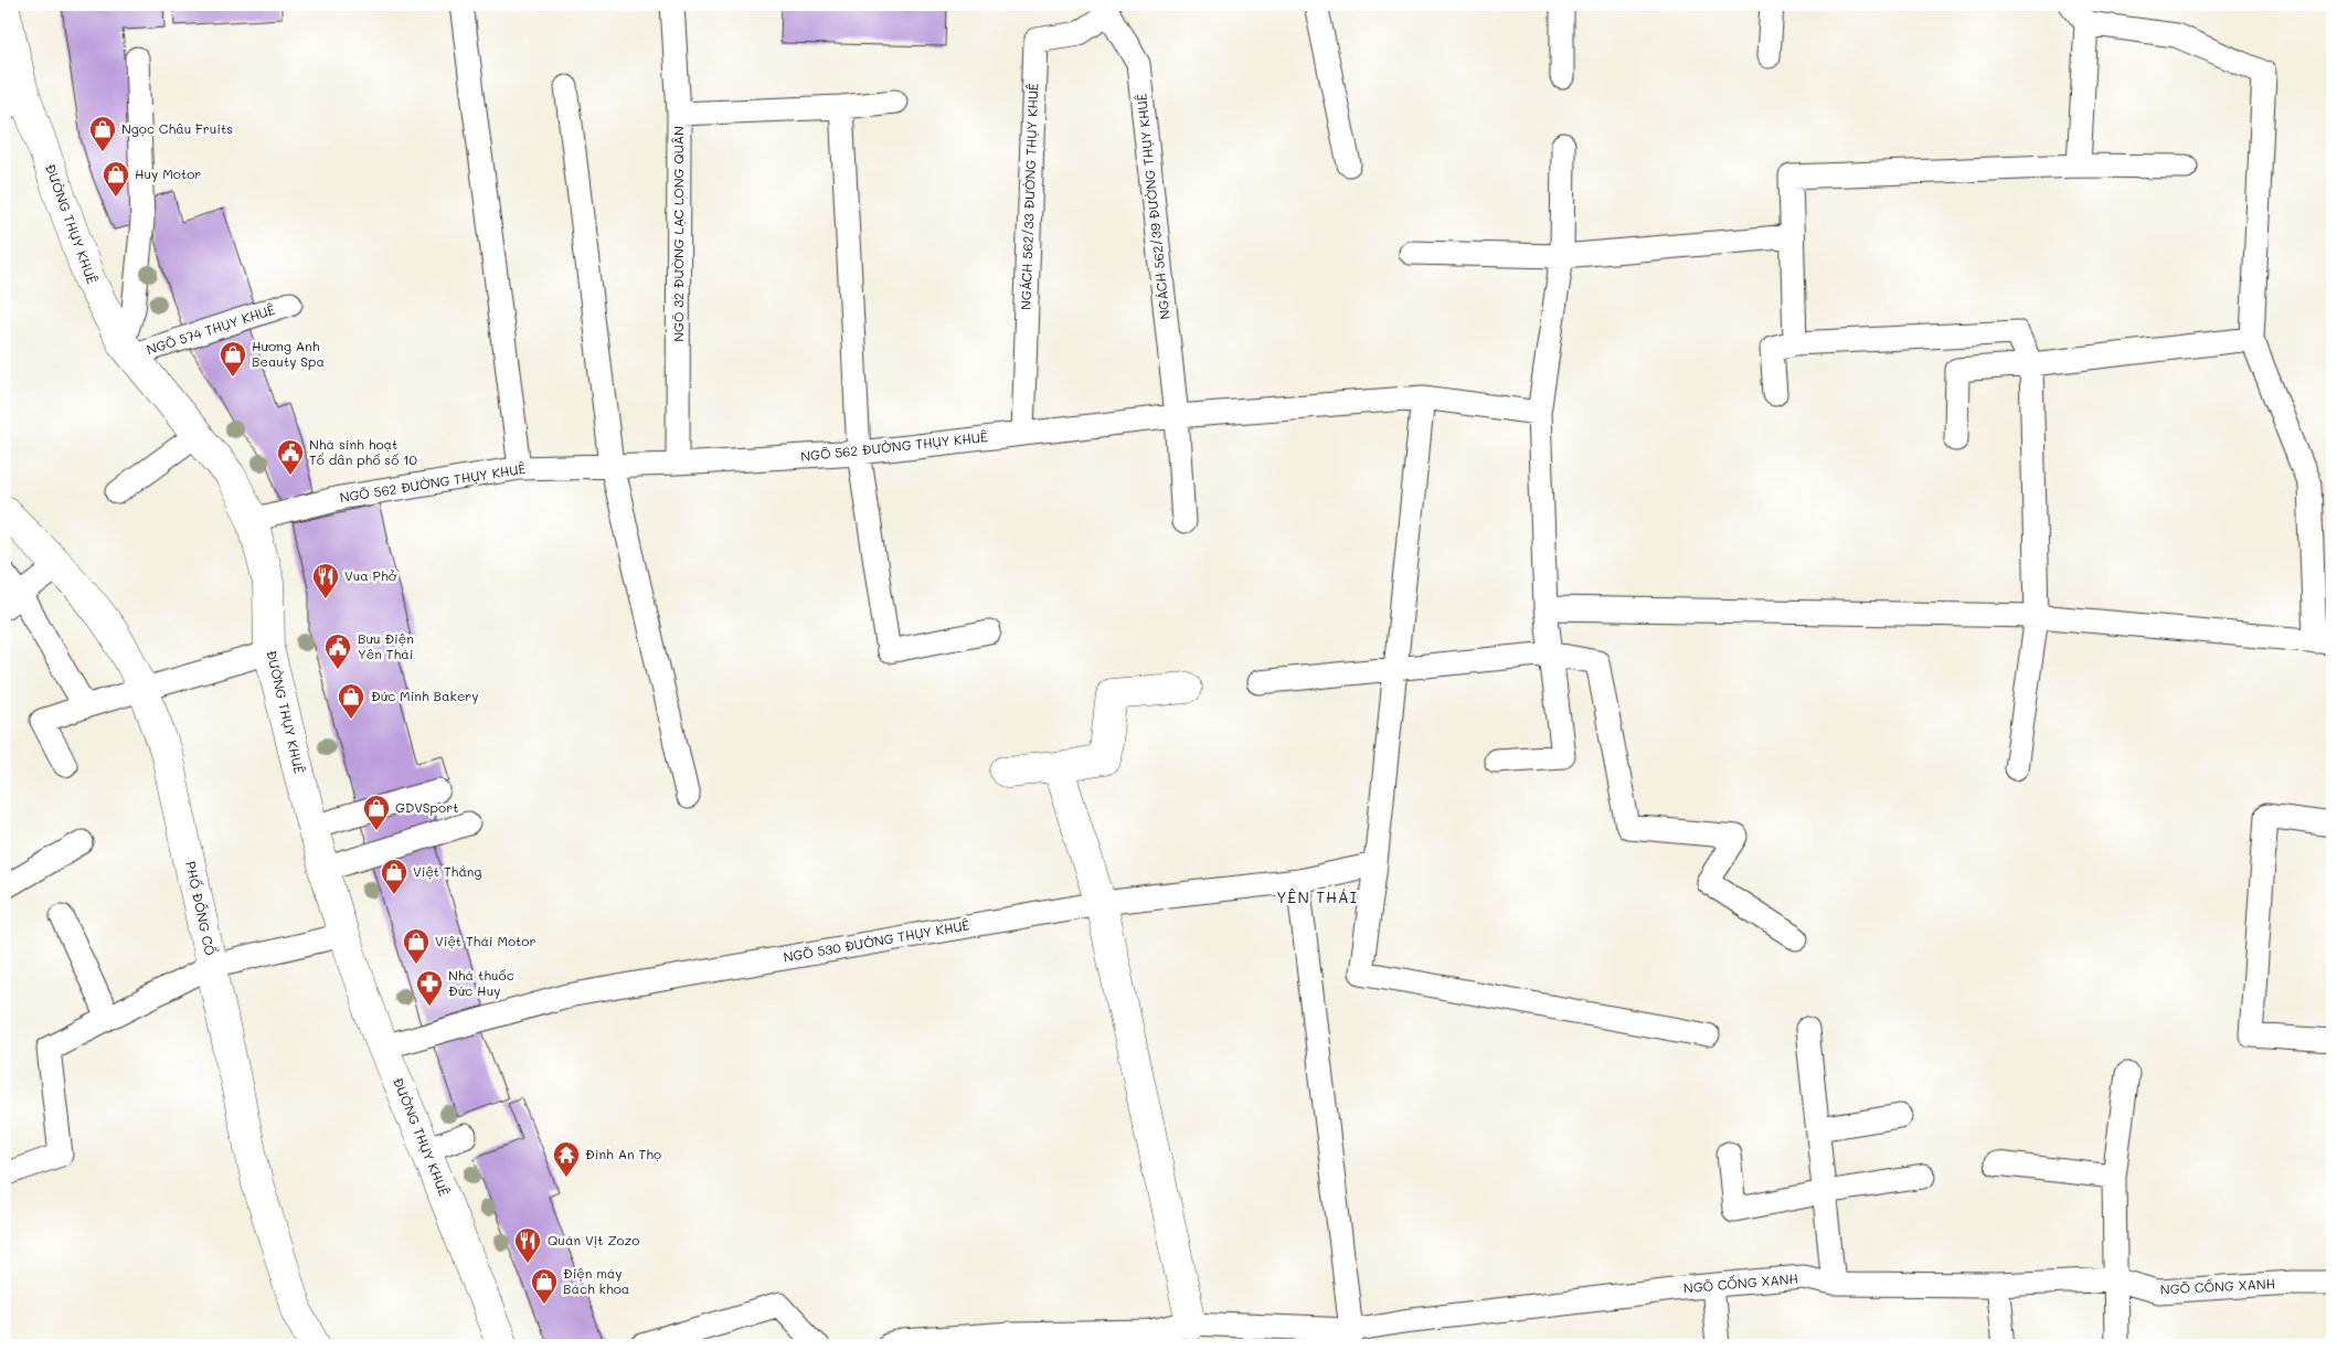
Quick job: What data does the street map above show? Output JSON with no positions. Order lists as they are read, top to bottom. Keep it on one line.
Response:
{"streets":{"street":["ĐƯỜNG THỤY KHUÊ","PHỐ ĐỒNG CỔ"],"lane":["NGÁCH 562/33 ĐƯỜNG THỤY KHUÊ","NGÁCH 562/39 ĐƯỜNG THỤY KHUÊ","NGÕ 32 ĐƯỜNG LẠC LONG QUÂN","NGÕ 574 THỤY KHUÊ","NGÕ 562 ĐƯỜNG THỤY KHUÊ","NGÕ 530 ĐƯỜNG THỤY KHUÊ","NGÕ CỐNG XANH"]},"crossings":[["NGÁCH 562/33 ĐƯỜNG THỤY KHUÊ","NGÁCH 562/39 ĐƯỜNG THỤY KHUÊ"],["NGÁCH 562/33 ĐƯỜNG THỤY KHUÊ","NGÕ 562 ĐƯỜNG THỤY KHUÊ"],["NGÁCH 562/39 ĐƯỜNG THỤY KHUÊ","NGÕ 562 ĐƯỜNG THỤY KHUÊ"],["ĐƯỜNG THỤY KHUÊ","NGÕ 574 THỤY KHUÊ"],["ĐƯỜNG THỤY KHUÊ","NGÕ 562 ĐƯỜNG THỤY KHUÊ"],["ĐƯỜNG THỤY KHUÊ","NGÕ 530 ĐƯỜNG THỤY KHUÊ"],["NGÕ 32 ĐƯỜNG LẠC LONG QUÂN","NGÕ 562 ĐƯỜNG THỤY KHUÊ"]],"districts":["YÊN THÁI"],"places":{"shop":["Ngọc Châu Fruits","Huy Motor","Hương Anh Beauty Spa","Đức Minh Bakery","GDVSport","Việt Thắng","Việt Thái Motor","Điện máy Bách khoa"],"public building":["Nhà sinh hoạt Tổ dân phố số 10","Bưu Điện Yên Thái"],"restaurant":["Vua Phở","Quán Vịt Zozo"],"pharmacy":["Nhà thuốc Đức Huy"],"temple":["Đình An Thọ"]}}
